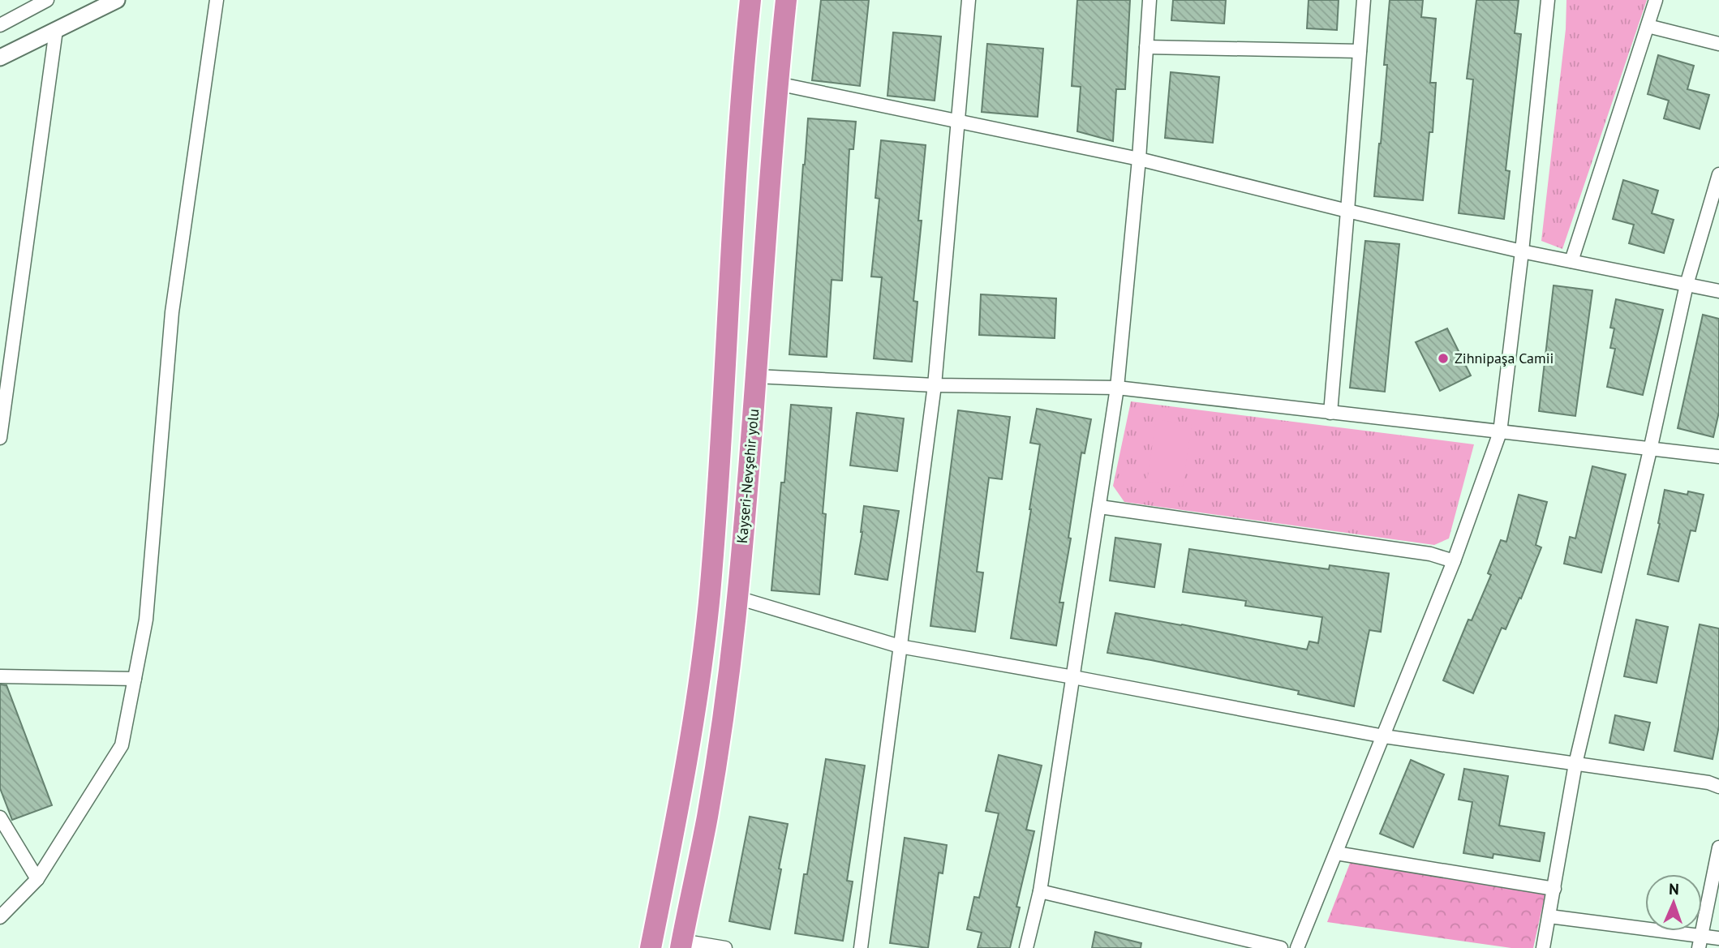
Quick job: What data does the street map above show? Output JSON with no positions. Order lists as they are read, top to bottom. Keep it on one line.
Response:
{"streets":{"highway":["Kayseri-Nevşehir yolu"]},"places":["Zihnipaşa Camii"],"north":"top"}
